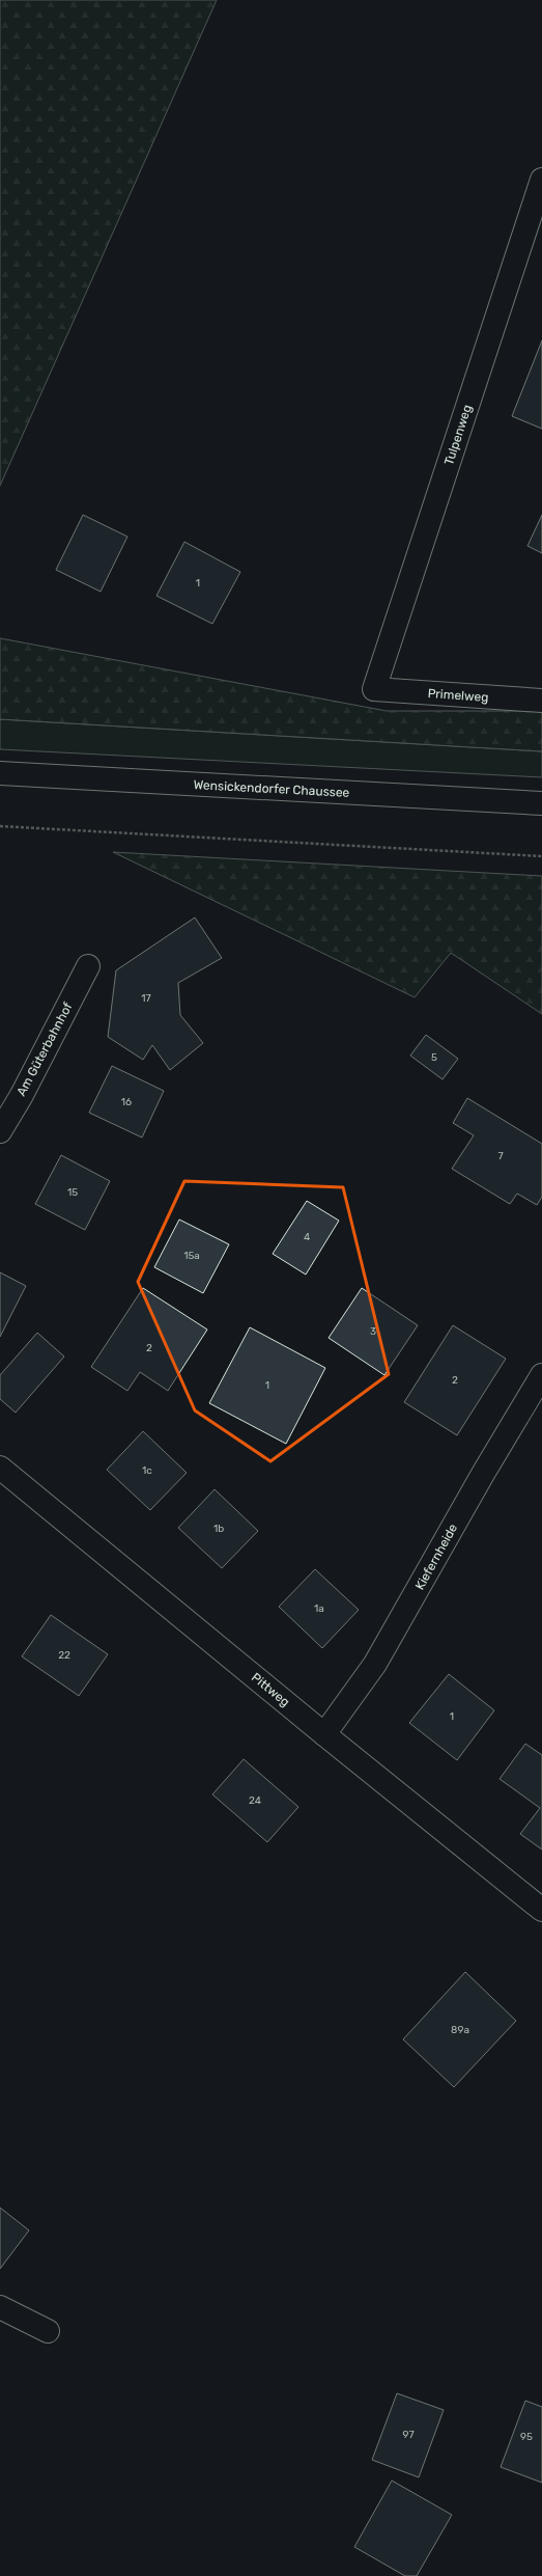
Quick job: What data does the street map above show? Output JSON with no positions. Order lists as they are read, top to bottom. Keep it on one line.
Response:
{"streets":{"street":["Tulpenweg","Primelweg","Wensickendorfer Chaussee","Am Güterbahnhof","Kiefernheide","Pittweg"]},"crossings":[["Tulpenweg","Primelweg"],["Kiefernheide","Pittweg"]],"house_numbers":["1","17","5","16","7","15","4","15a","3","2","2","1","1c","1b","1a","22","1","24","89a","97","95"]}
